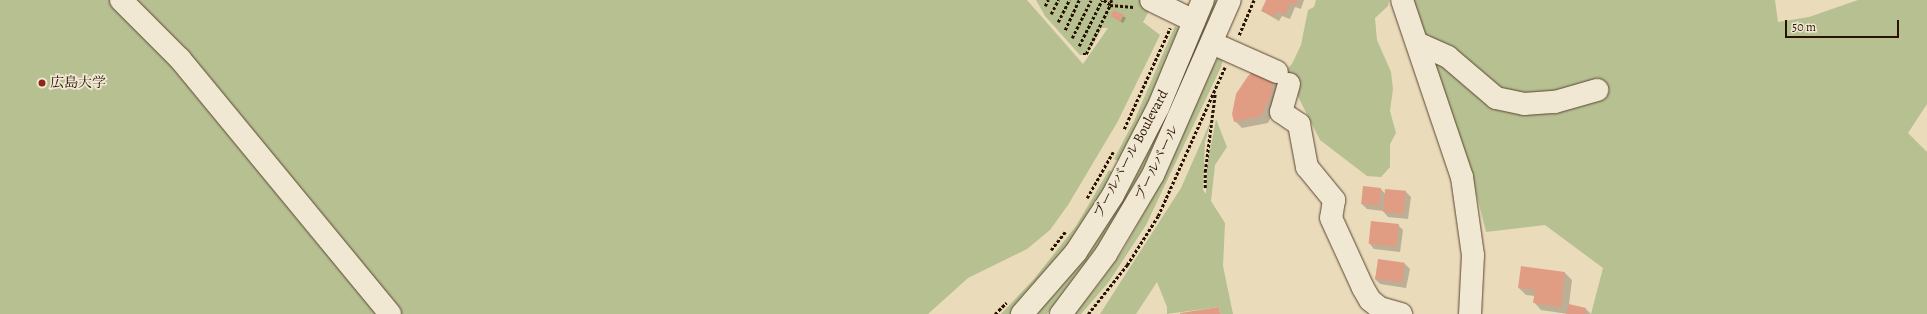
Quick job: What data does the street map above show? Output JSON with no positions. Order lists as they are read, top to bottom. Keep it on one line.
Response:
{"streets":{"street":["ブールバール Boulevard","ブールバール"]},"places":["広島大学"],"scale_bar":"50 m"}
